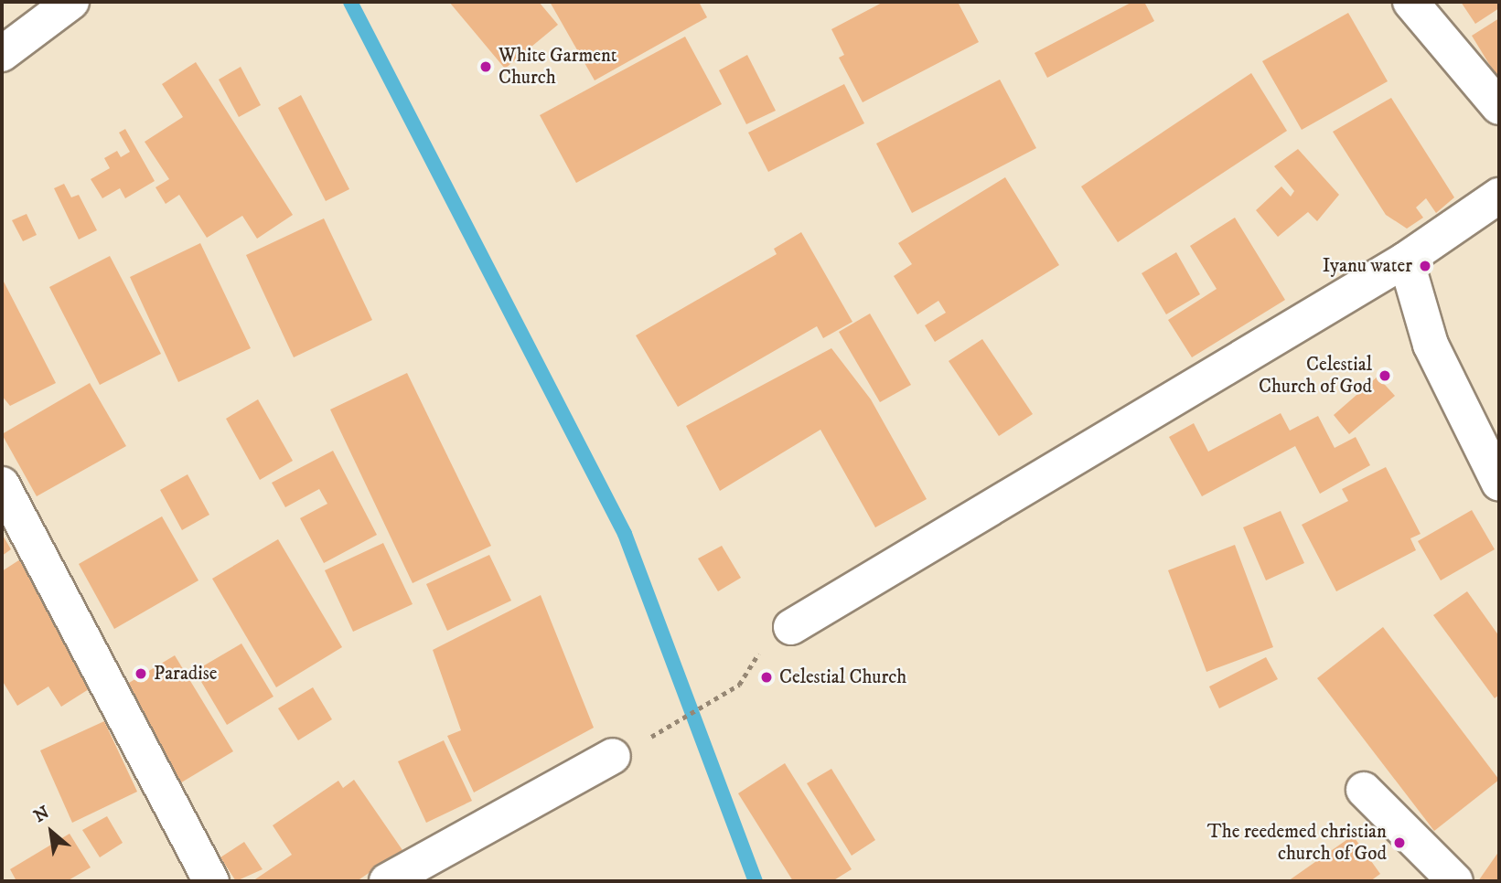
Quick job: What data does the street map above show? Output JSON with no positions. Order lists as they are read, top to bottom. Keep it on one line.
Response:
{"places":["White Garment Church","Iyanu water","Celestial Church of God","Paradise","Celestial Church","The reedemed christian church of God"],"north":"top left"}
